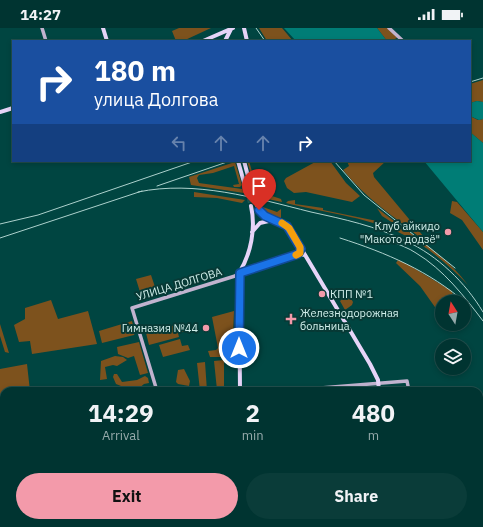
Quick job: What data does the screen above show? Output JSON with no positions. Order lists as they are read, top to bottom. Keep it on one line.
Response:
{"streets":{"main road":["УЛИЦА ДОЛГОВА"]},"places":{"other":["Клуб айкидо \"Макото додзё\"","КПП №1","Гимназия №44"],"health":["Железнодорожная больница"]},"north":"top","page":{"status":"14:27","turn":["180 m","улица Долгова"],"eta":["14:29","Arrival","2","min","480","m"],"buttons":["Exit","Share"]}}
